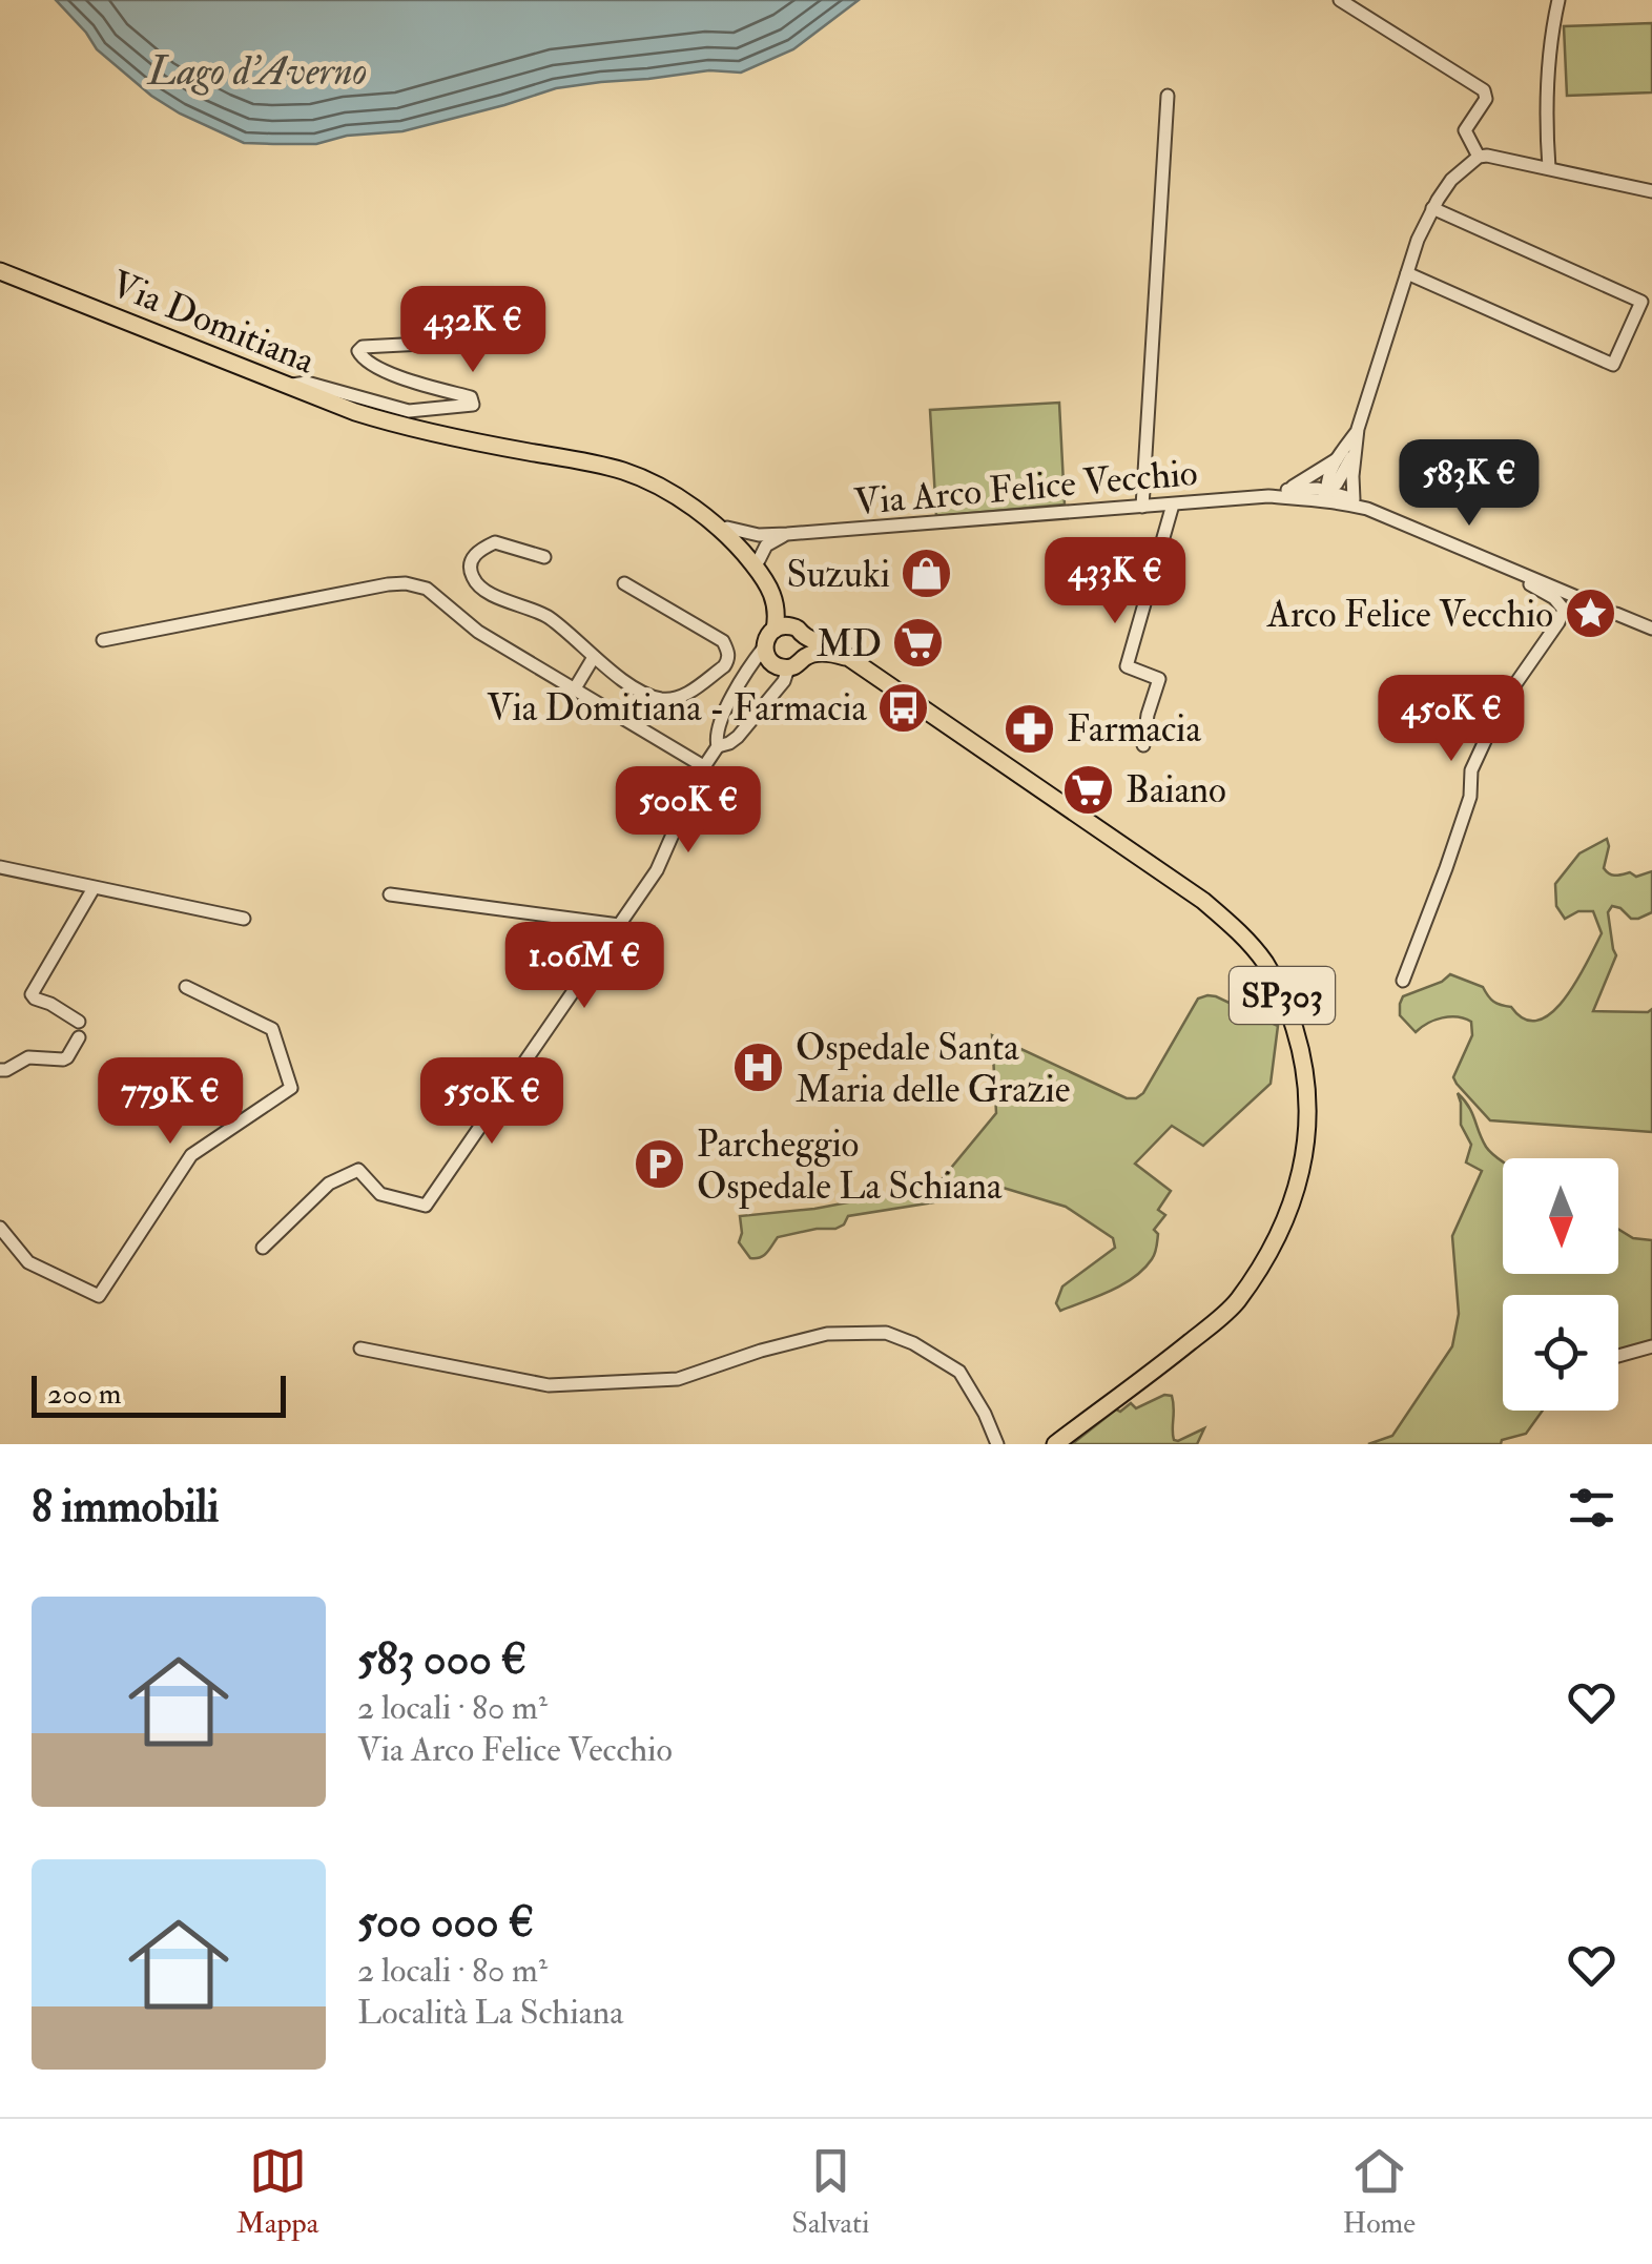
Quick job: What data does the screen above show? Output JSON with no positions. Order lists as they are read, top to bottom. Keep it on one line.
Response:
{"streets":{"main road":["Via Domitiana","SP303"],"street":["Via Arco Felice Vecchio"]},"crossings":[["Via Domitiana","Via Arco Felice Vecchio"]],"water":["Lago d'Averno"],"places":{"shop":["Suzuki"],"place":["Arco Felice Vecchio"],"supermarket":["MD","Baiano"],"bus stop":["Via Domitiana - Farmacia"],"pharmacy":["Farmacia"],"hospital":["Ospedale Santa Maria delle Grazie"],"parking":["Parcheggio Ospedale La Schiana"]},"scale_bar":"200 m","north":"bottom","page":{"price":["432K €","583K €","433K €","450K €","500K €","1.06M €","779K €","550K €"],"scale":"200 m","heading":"8 immobili","list":[{"name":"583 000 €","note":"2 locali · 80 m² · Via Arco Felice Vecchio"},{"name":"500 000 €","note":"2 locali · 80 m² · Località La Schiana"}],"tabs":["Mappa","Salvati","Home"]}}
